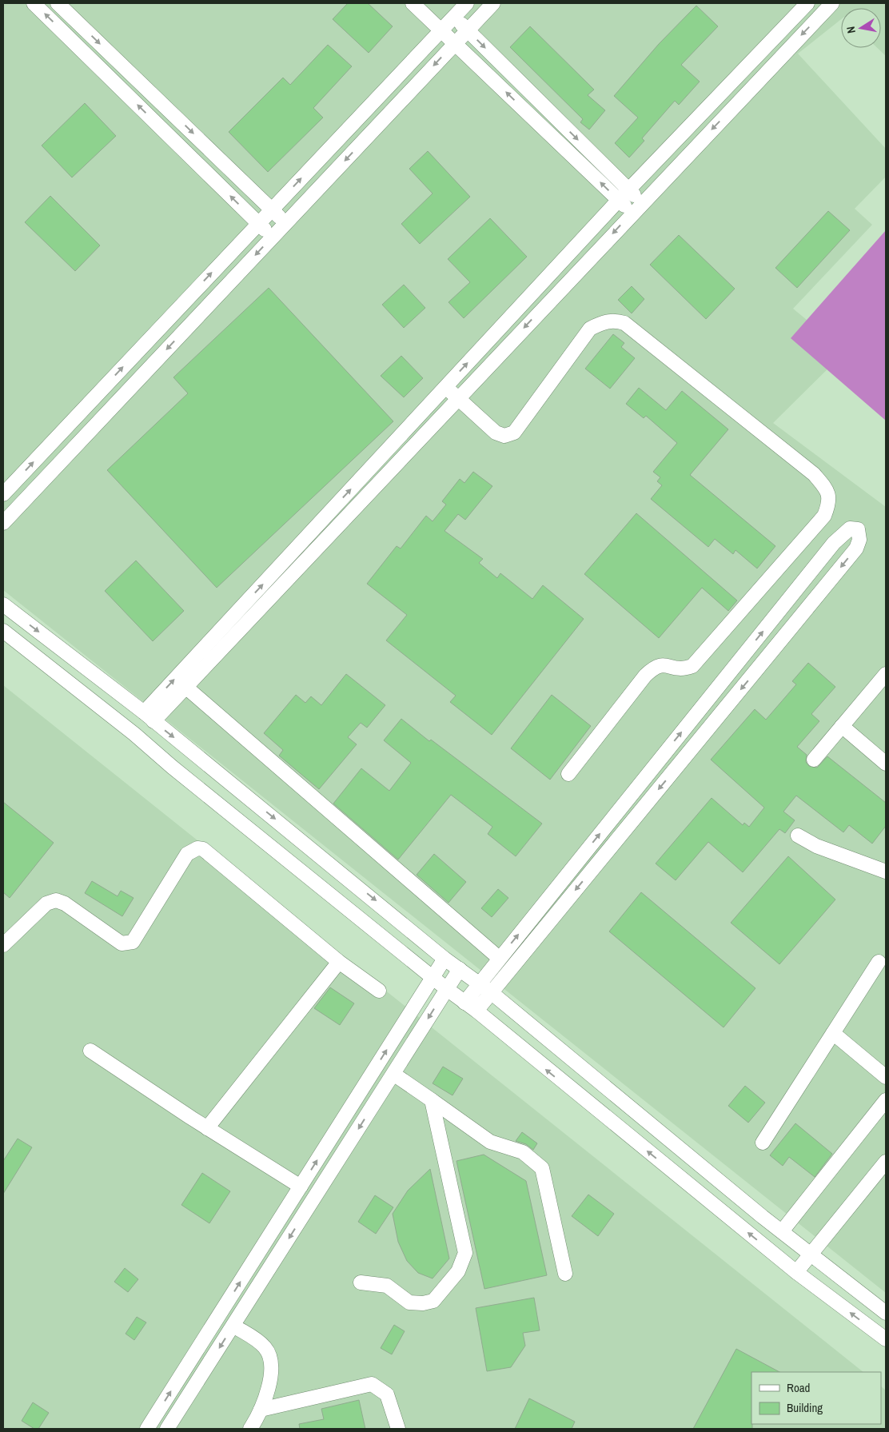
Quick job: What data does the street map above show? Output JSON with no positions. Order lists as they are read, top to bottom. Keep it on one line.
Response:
{"legend":["Road","Building"],"north":"left"}
